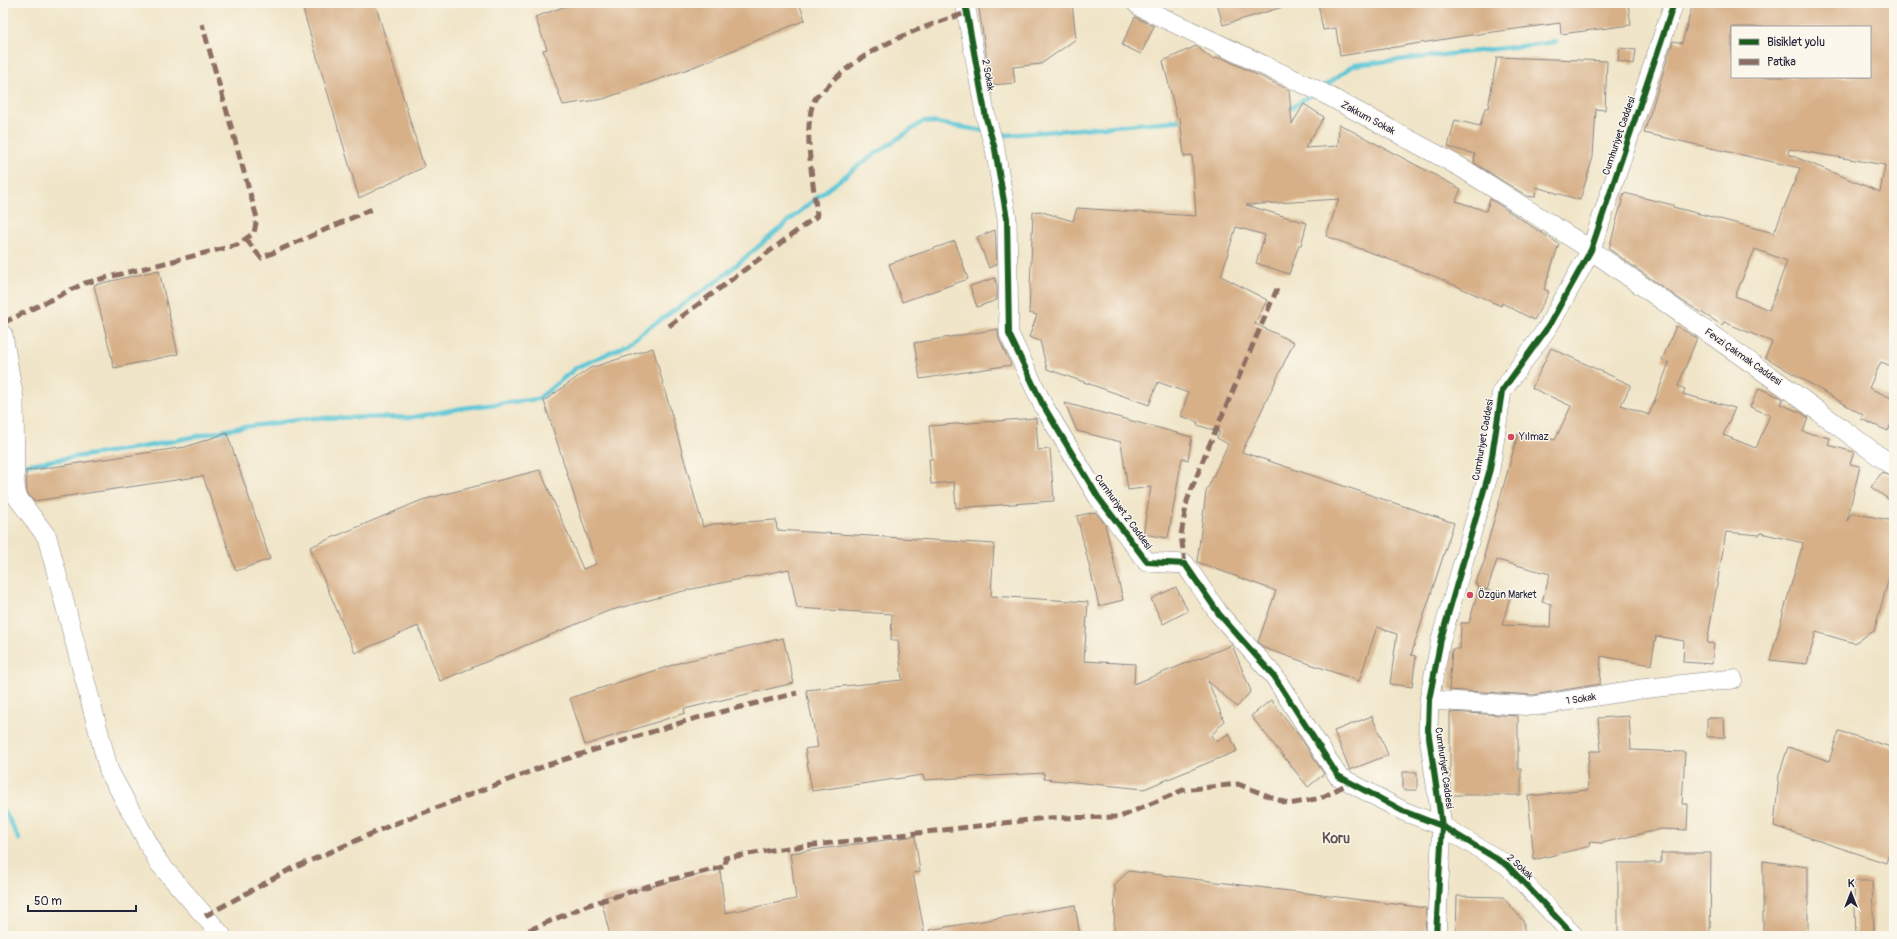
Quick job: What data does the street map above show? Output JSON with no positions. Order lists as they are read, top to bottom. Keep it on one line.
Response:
{"streets":{"street":["2 Sokak","Zakkum Sokak","Cumhuriyet Caddesi","Fevzi Çakmak Caddesi","Cumhuriyet 2 Caddesi","1 Sokak"]},"crossings":[["2 Sokak","Cumhuriyet Caddesi"],["2 Sokak","Cumhuriyet 2 Caddesi"],["Zakkum Sokak","Cumhuriyet Caddesi"],["Zakkum Sokak","Fevzi Çakmak Caddesi"],["Cumhuriyet Caddesi","Fevzi Çakmak Caddesi"],["Cumhuriyet Caddesi","Cumhuriyet 2 Caddesi"],["Cumhuriyet Caddesi","1 Sokak"]],"districts":["Koru"],"places":["Yılmaz","Özgün Market"],"legend":["Bisiklet yolu","Patika"],"scale_bar":"50 m","north":"top"}
